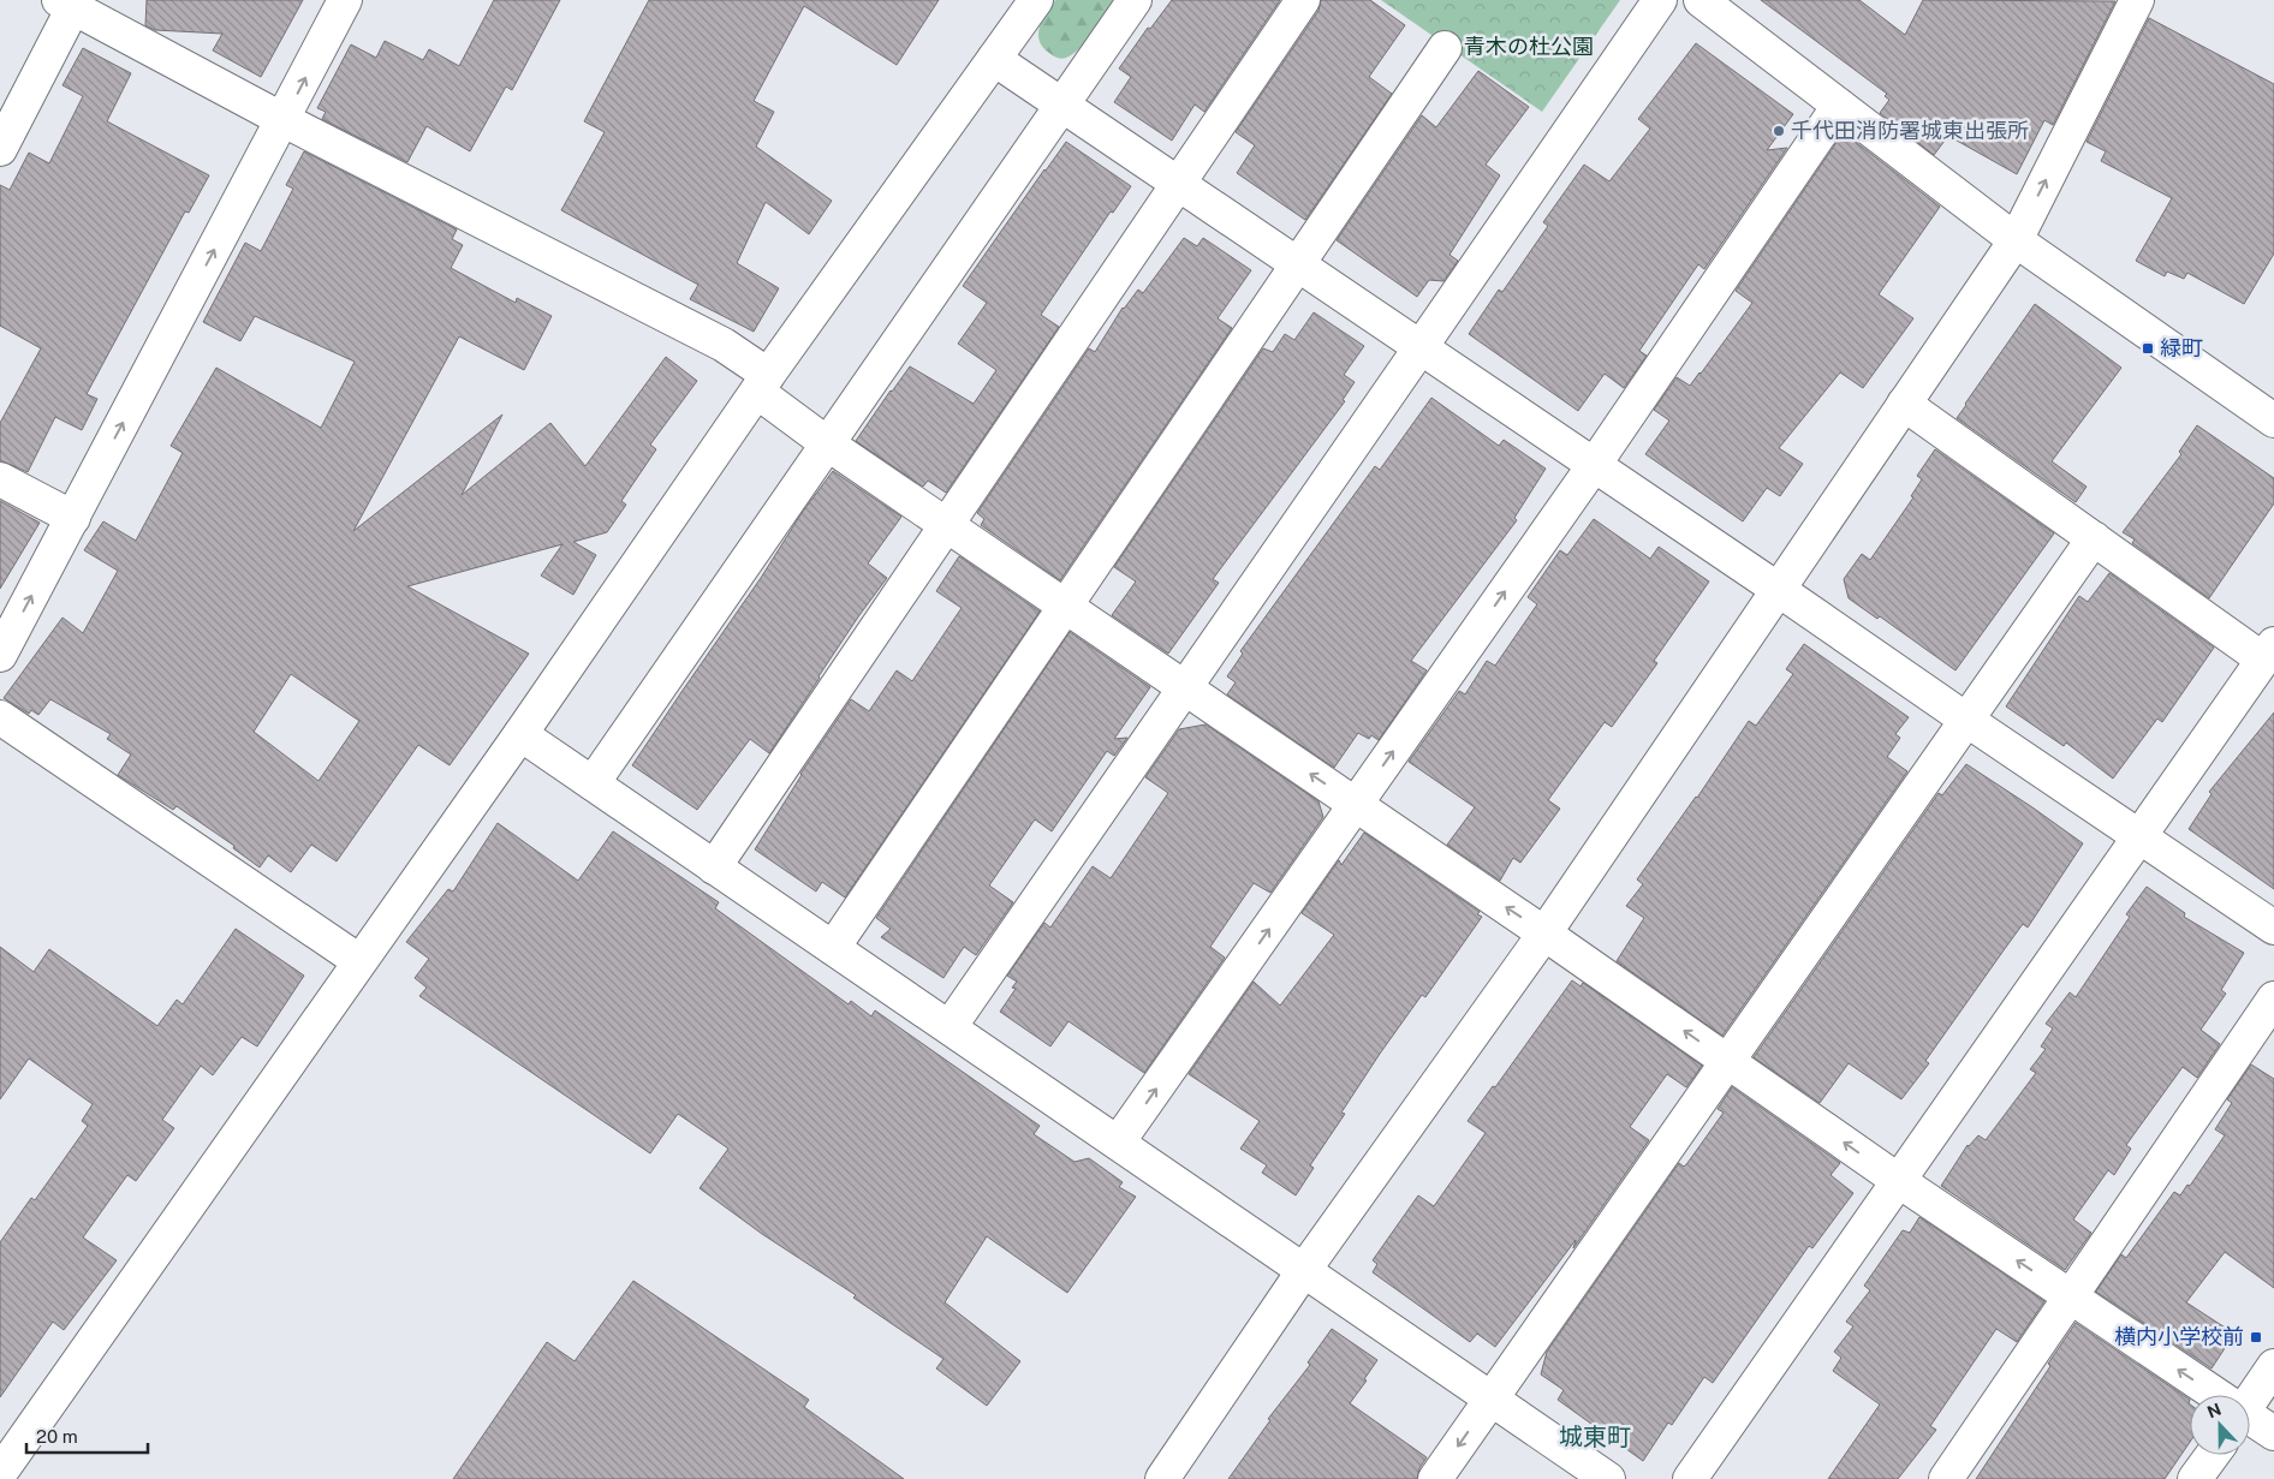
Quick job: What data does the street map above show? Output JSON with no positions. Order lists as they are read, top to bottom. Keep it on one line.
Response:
{"districts":["城東町"],"parks":["青木の杜公園"],"places":{"other":["千代田消防署城東出張所"],"transit":["緑町","横内小学校前"]},"scale_bar":"20 m","north":"top"}
